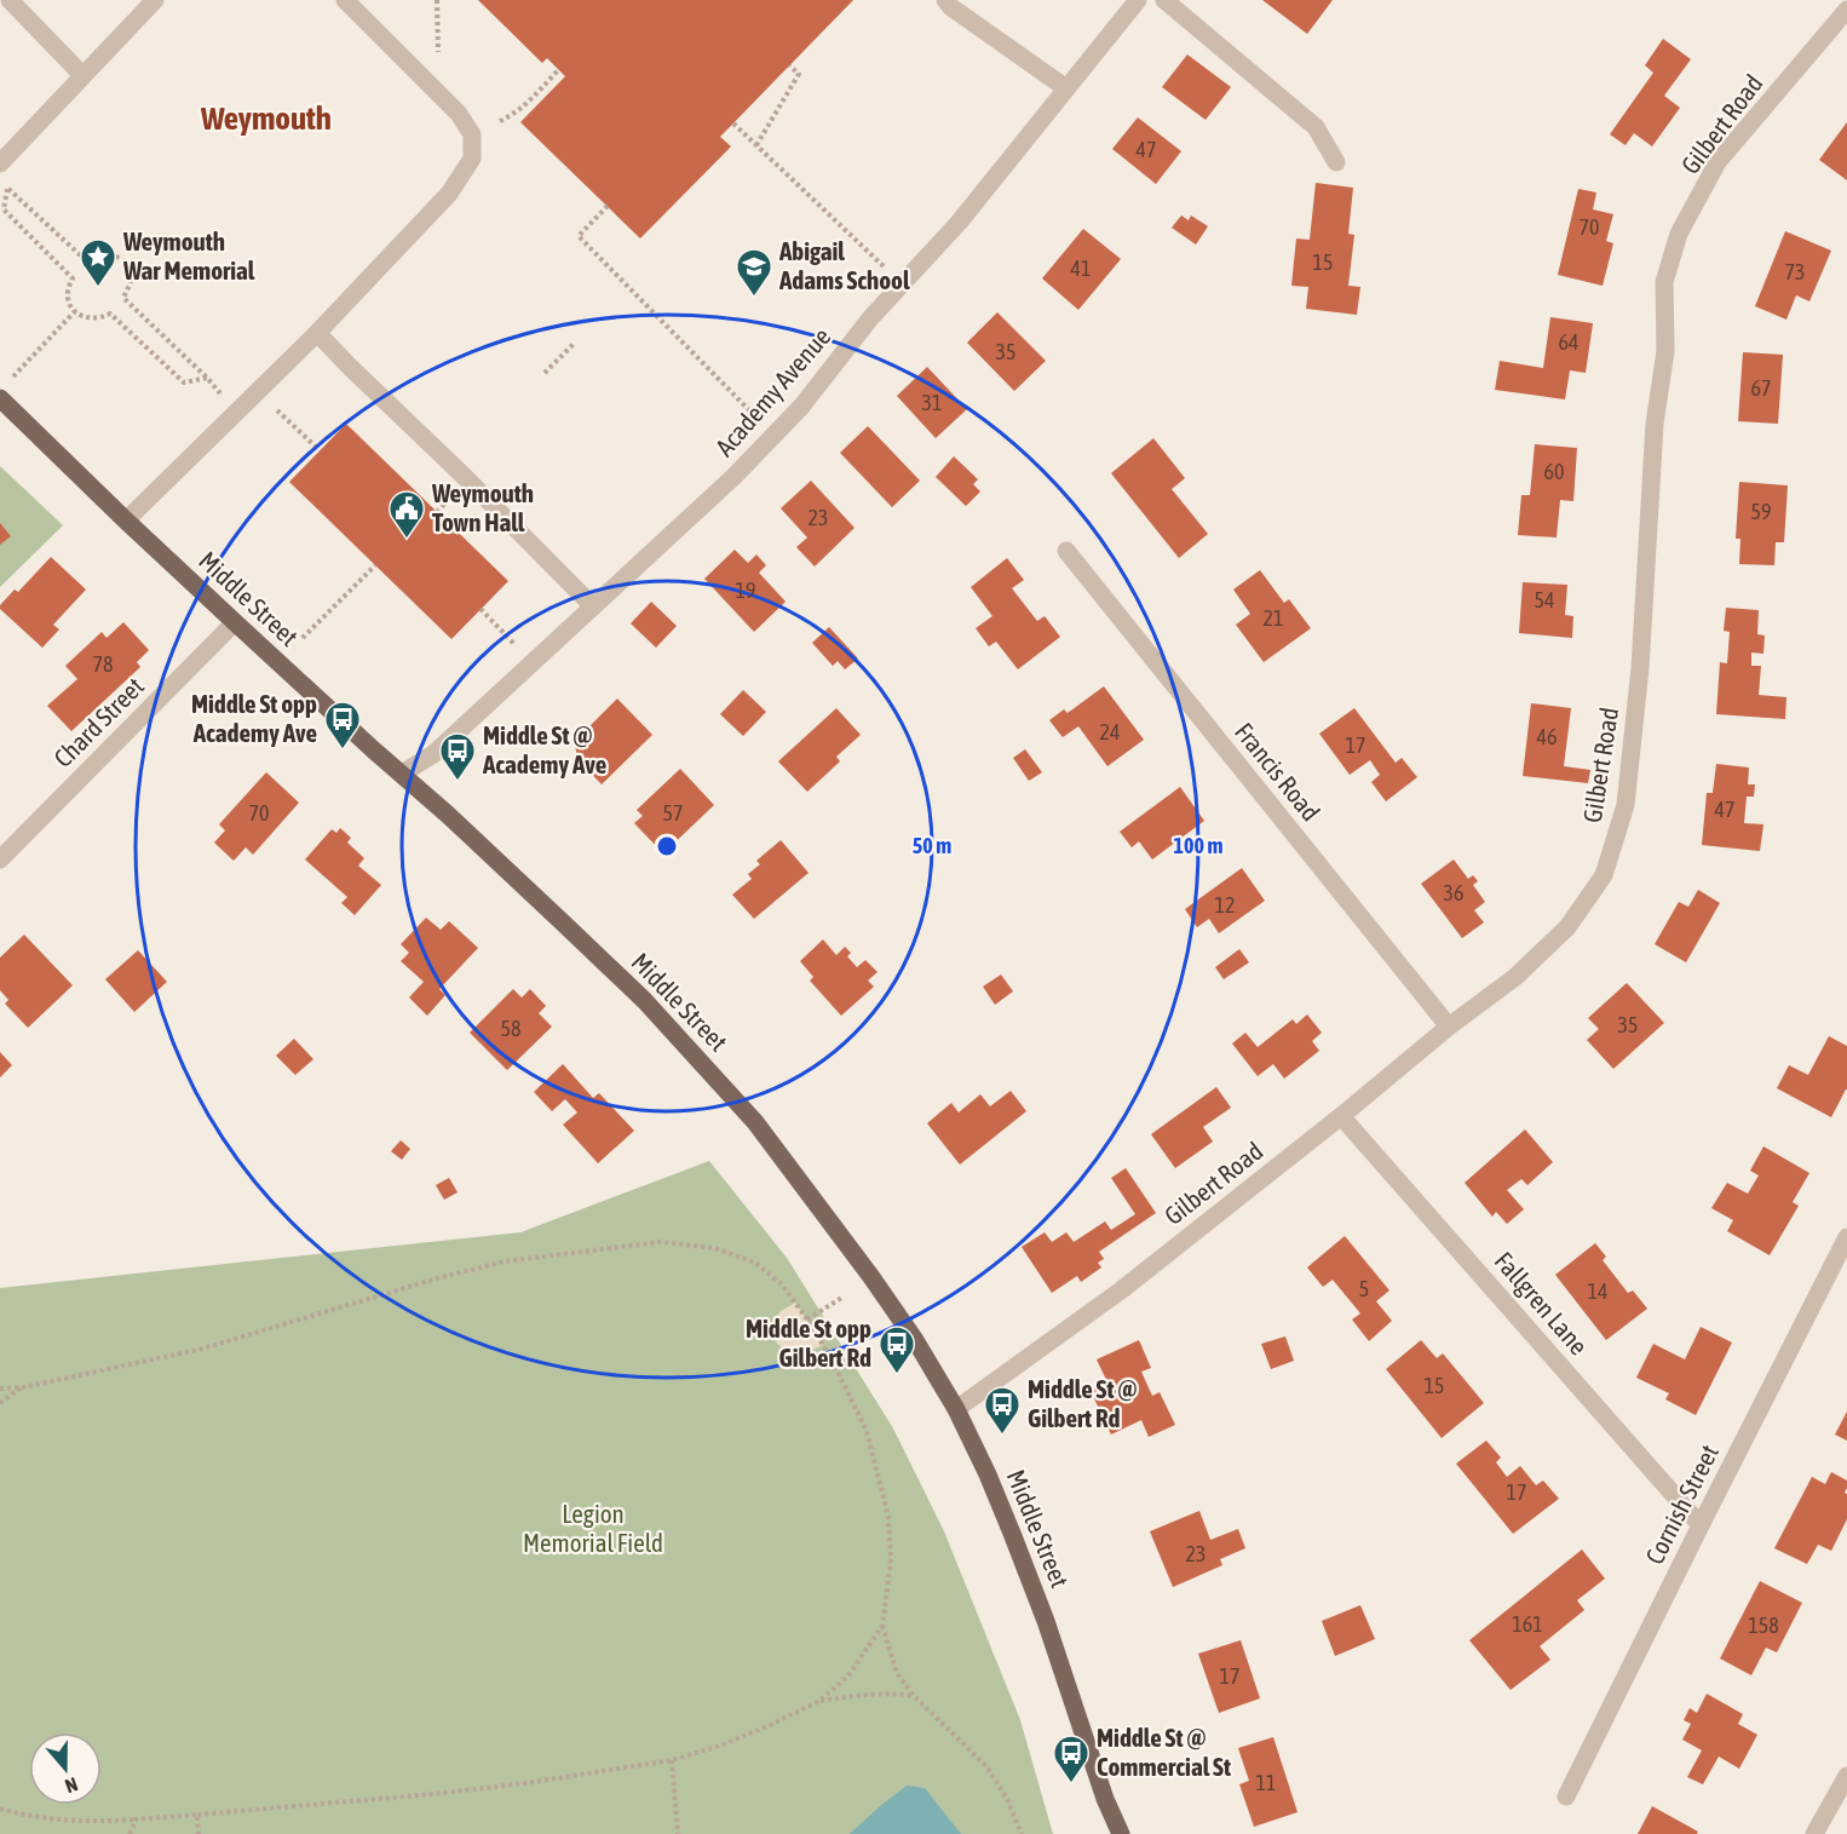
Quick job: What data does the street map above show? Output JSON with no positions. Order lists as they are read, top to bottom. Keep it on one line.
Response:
{"streets":{"main road":["Middle Street"],"street":["Gilbert Road","Academy Avenue","Chard Street","Francis Road","Fallgren Lane","Cornish Street"]},"crossings":[["Gilbert Road","Middle Street"],["Gilbert Road","Francis Road"],["Gilbert Road","Fallgren Lane"],["Academy Avenue","Middle Street"],["Middle Street","Chard Street"],["Fallgren Lane","Cornish Street"]],"districts":["Weymouth"],"parks":["Legion Memorial Field"],"places":{"place":["Weymouth War Memorial"],"school or university":["Abigail Adams School"],"public building":["Weymouth Town Hall"],"bus stop":["Middle St opp Academy Ave","Middle St @ Academy Ave","Middle St opp Gilbert Rd","Middle St @ Gilbert Rd","Middle St @ Commercial St"]},"house_numbers":["47","70","15","41","73","64","35","67","31","60","59","23","19","54","21","78","24","46","17","47","70","57","36","12","35","58","5","14","15","17","23","161","158","17","11"],"north":"bottom","rings":["50 m","100 m"]}
